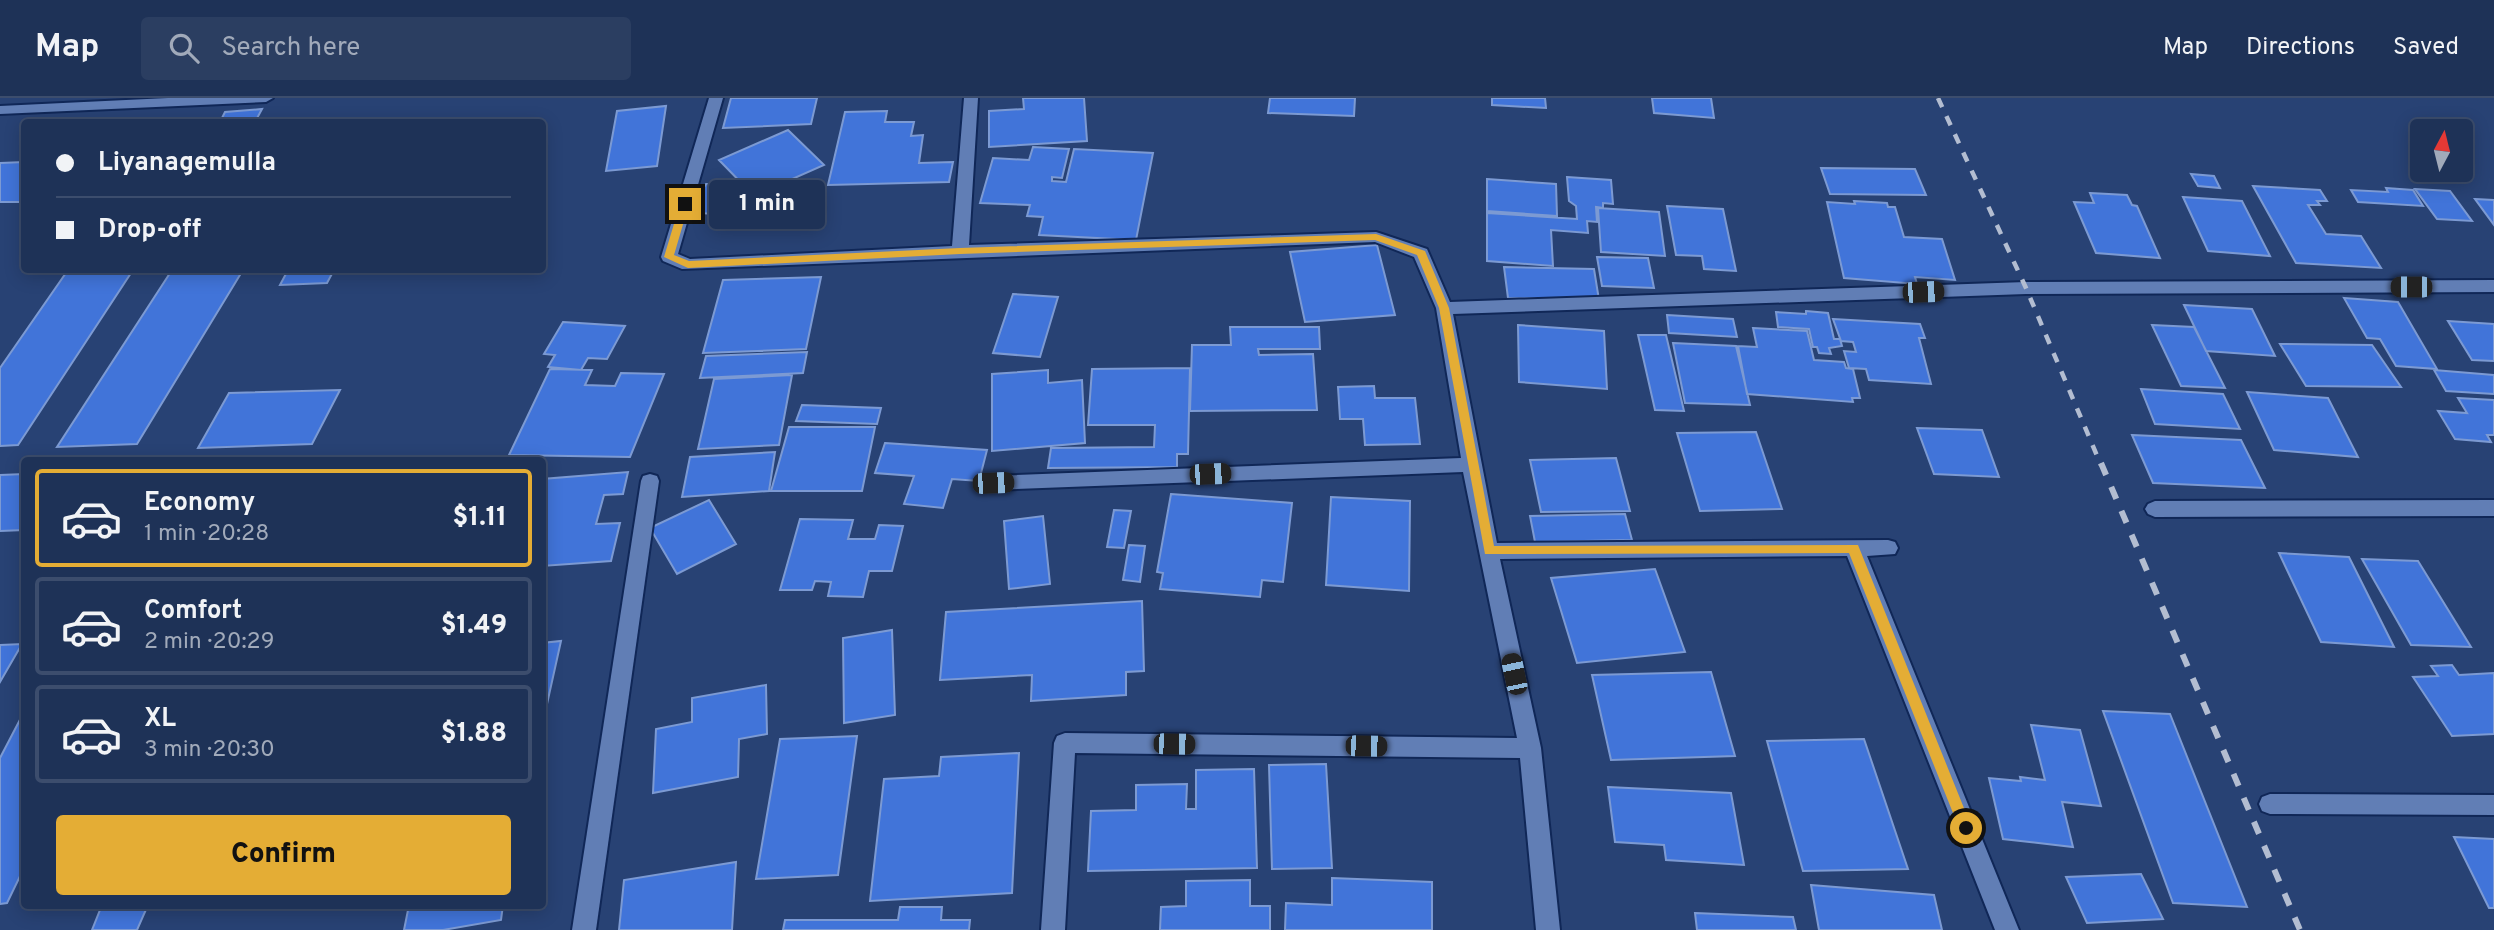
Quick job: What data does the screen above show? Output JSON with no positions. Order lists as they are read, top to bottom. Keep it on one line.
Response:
{"north":"top","page":{"header":"Map","search":"Search here","nav":["Map","Directions","Saved"],"banner":["Liyanagemulla","Drop-off"],"bubble":"1 min","list":[{"name":"Economy","note":"1 min · 20:28","value":"$1.11"},{"name":"Comfort","note":"2 min · 20:29","value":"$1.49"},{"name":"XL","note":"3 min · 20:30","value":"$1.88"}],"buttons":"Confirm"}}
